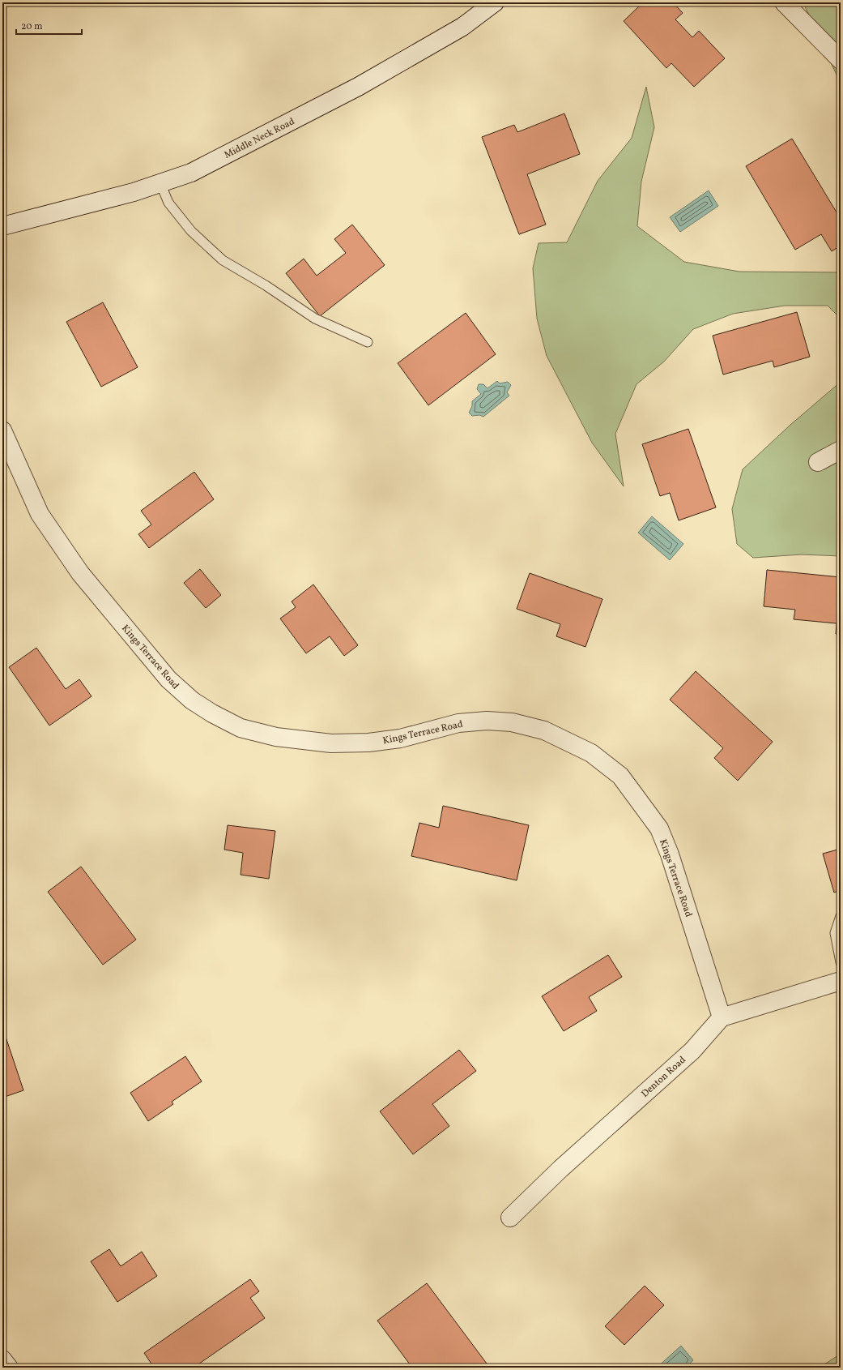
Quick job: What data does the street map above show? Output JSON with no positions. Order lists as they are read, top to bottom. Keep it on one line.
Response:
{"streets":{"street":["Middle Neck Road","Kings Terrace Road","Denton Road"]},"crossings":[["Kings Terrace Road","Denton Road"]],"scale_bar":"20 m"}
